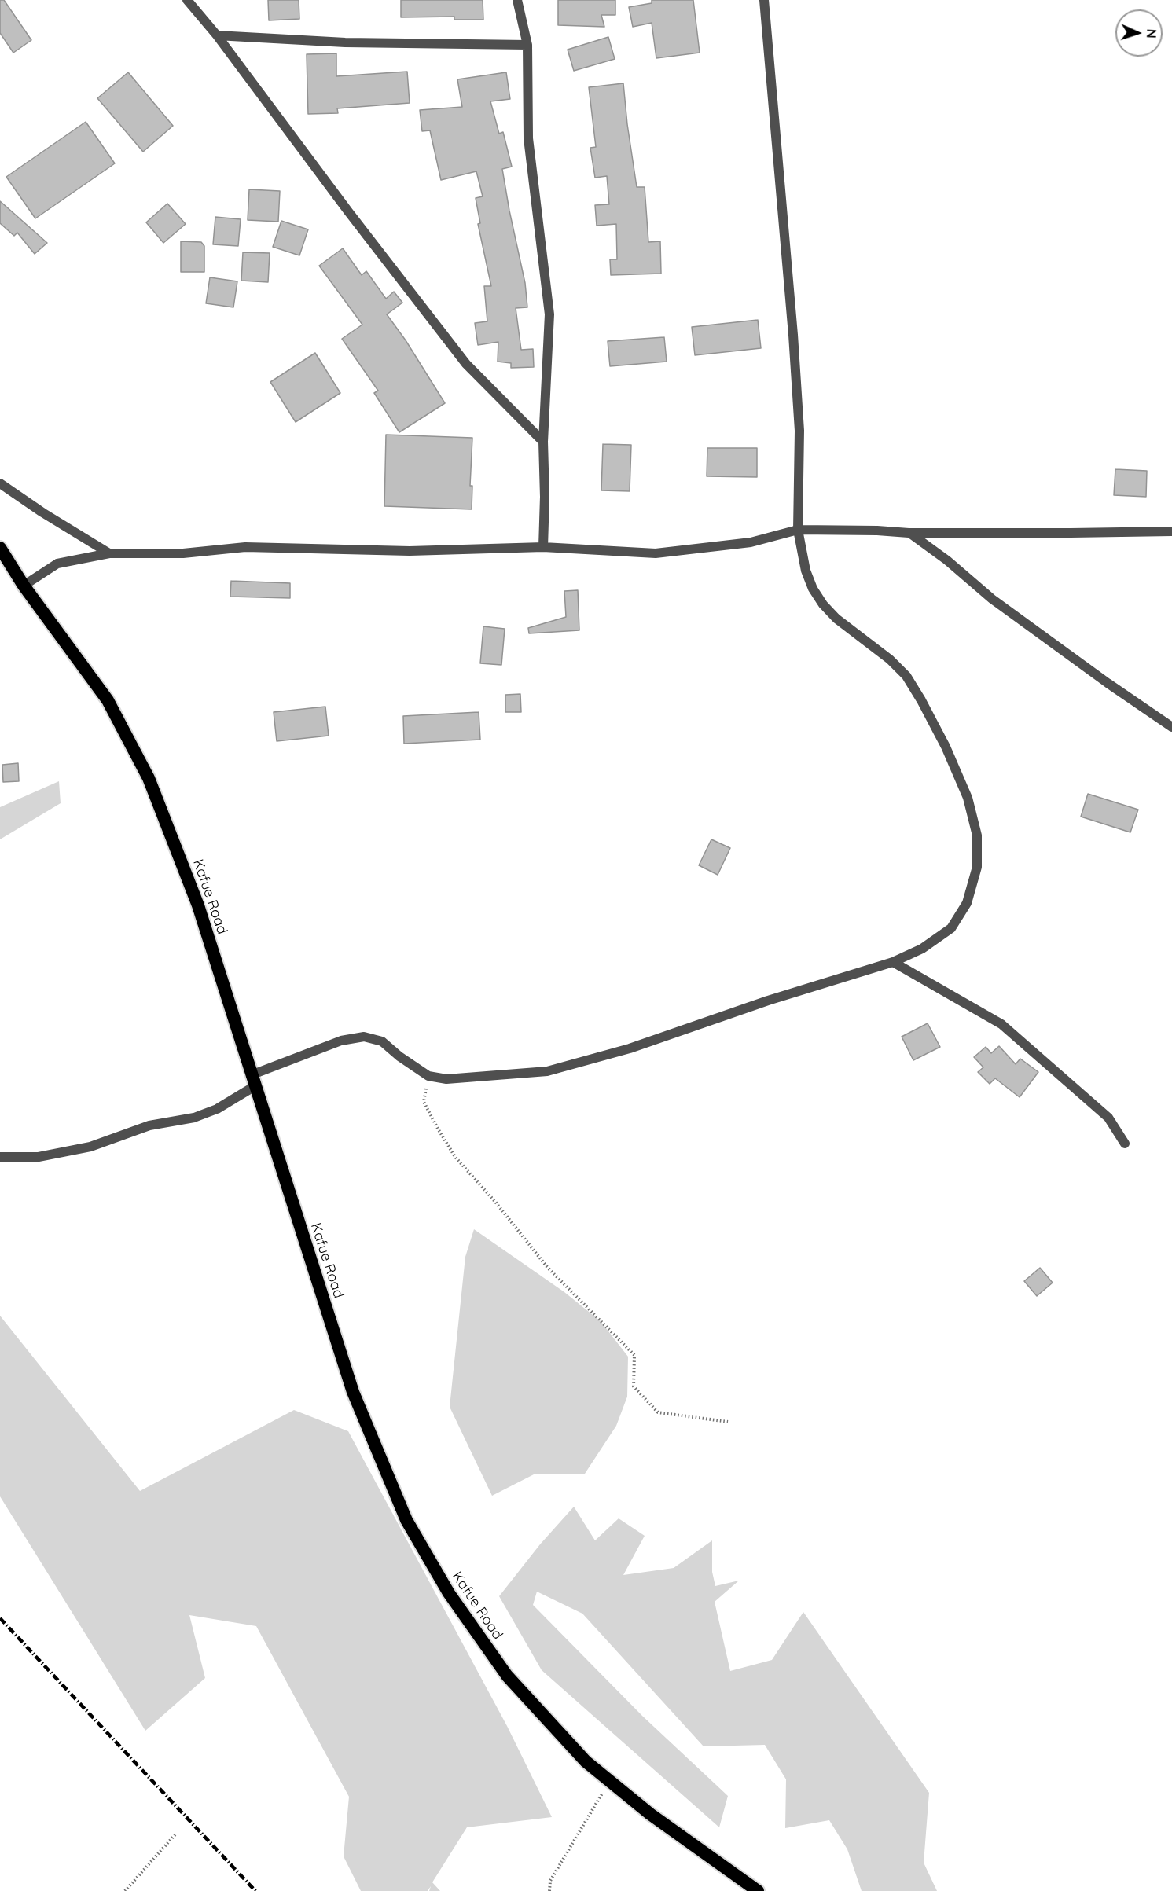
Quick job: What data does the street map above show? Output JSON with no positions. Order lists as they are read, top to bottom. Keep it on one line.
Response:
{"streets":{"highway":["Kafue Road"]},"north":"right"}
